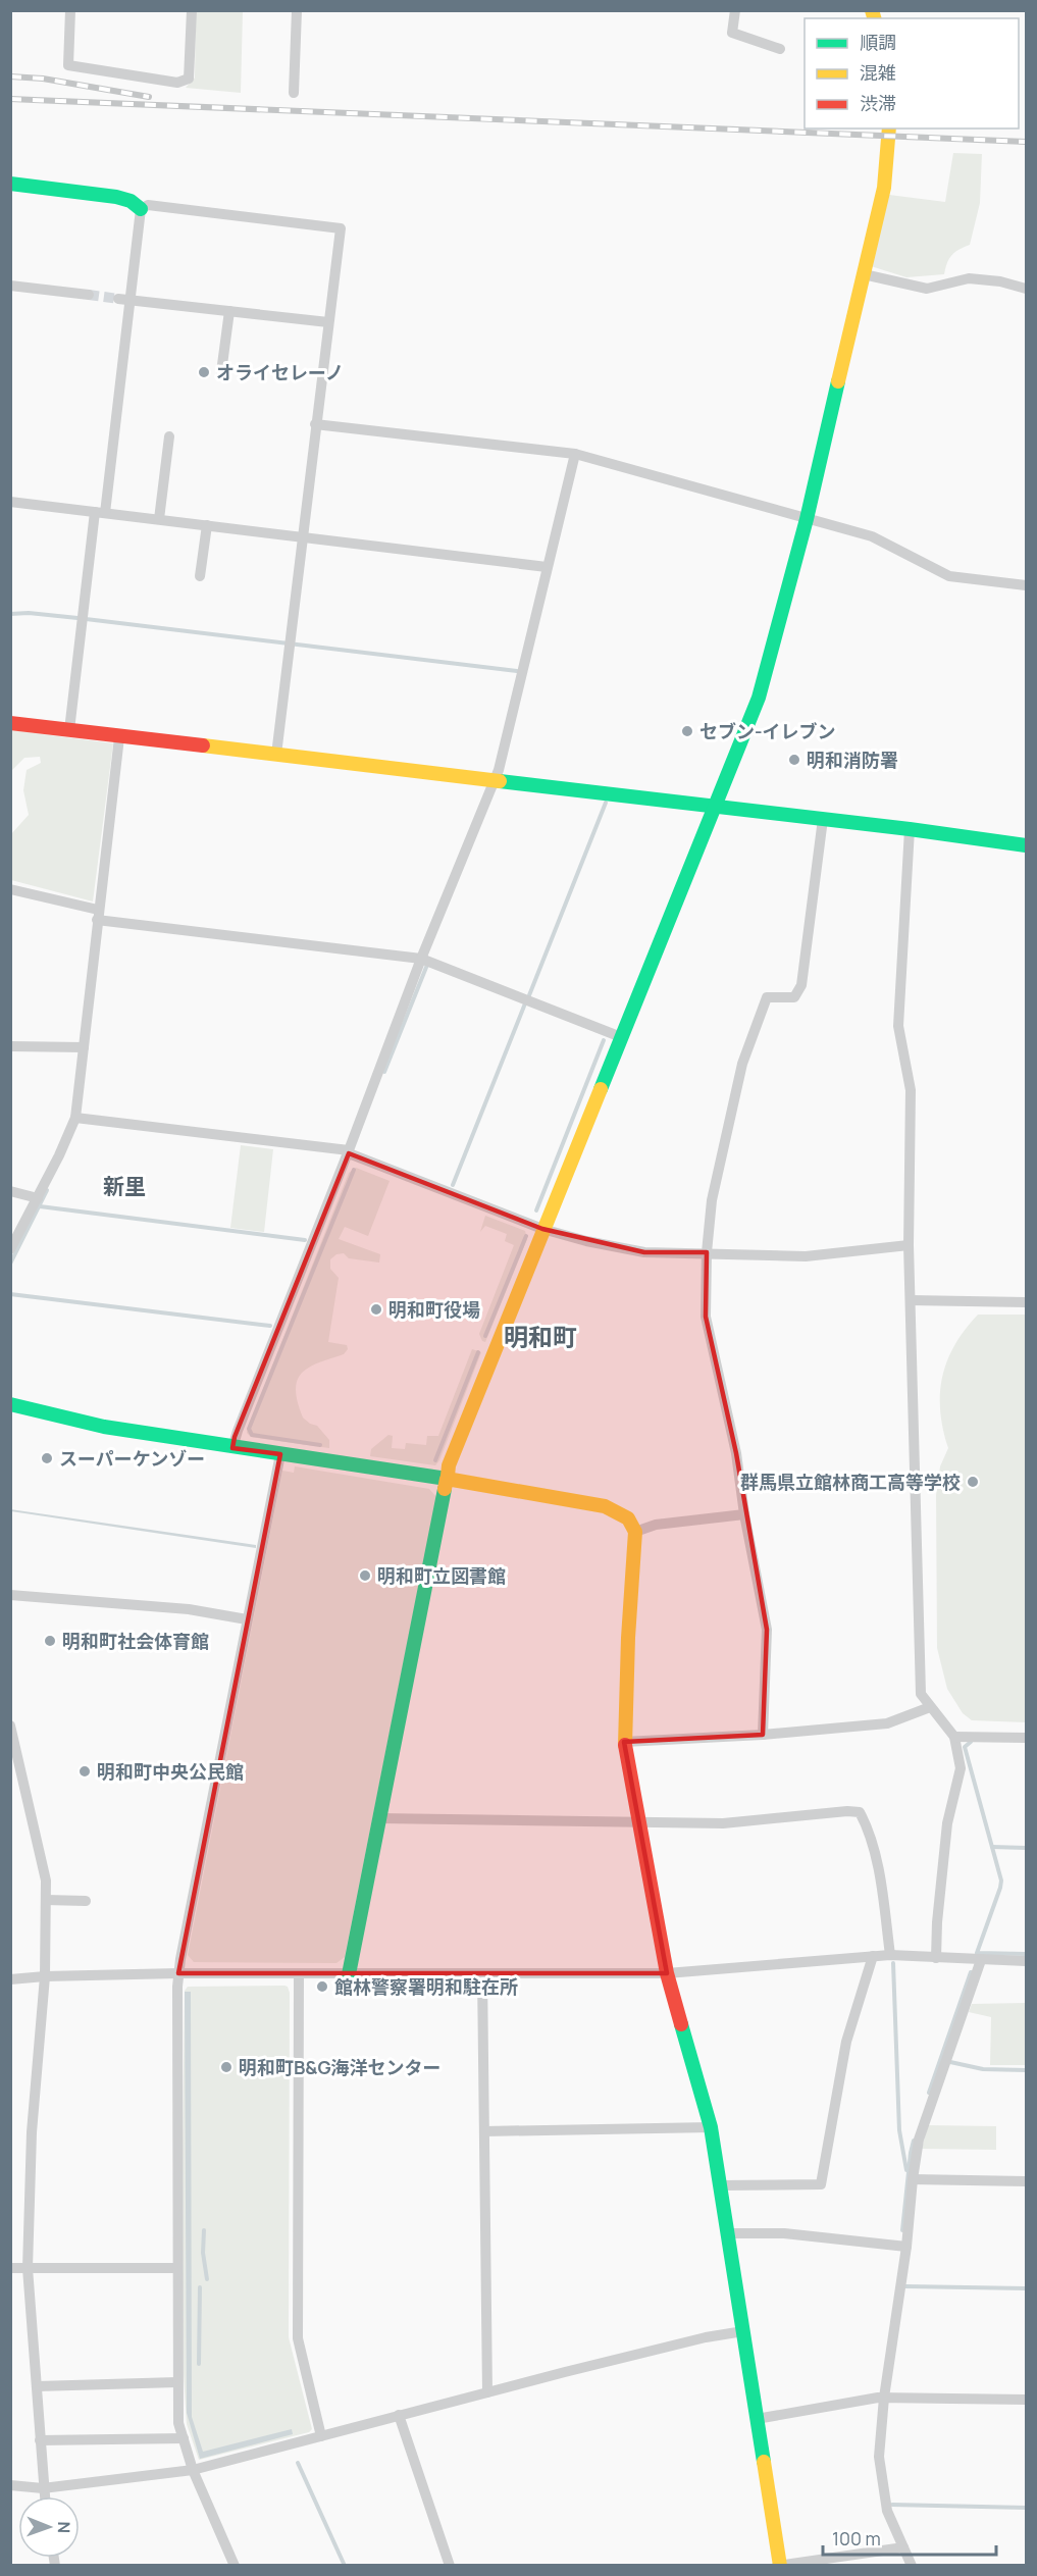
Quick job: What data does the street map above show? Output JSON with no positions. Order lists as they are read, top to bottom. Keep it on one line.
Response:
{"districts":["新里","明和町"],"places":["オライセレーノ","セブン-イレブン","明和消防署","明和町役場","スーパーケンゾー","群馬県立館林商工高等学校","明和町立図書館","明和町社会体育館","明和町中央公民館","館林警察署明和駐在所","明和町B&G海洋センター"],"legend":["順調","混雑","渋滞"],"scale_bar":"100 m","north":"right"}
